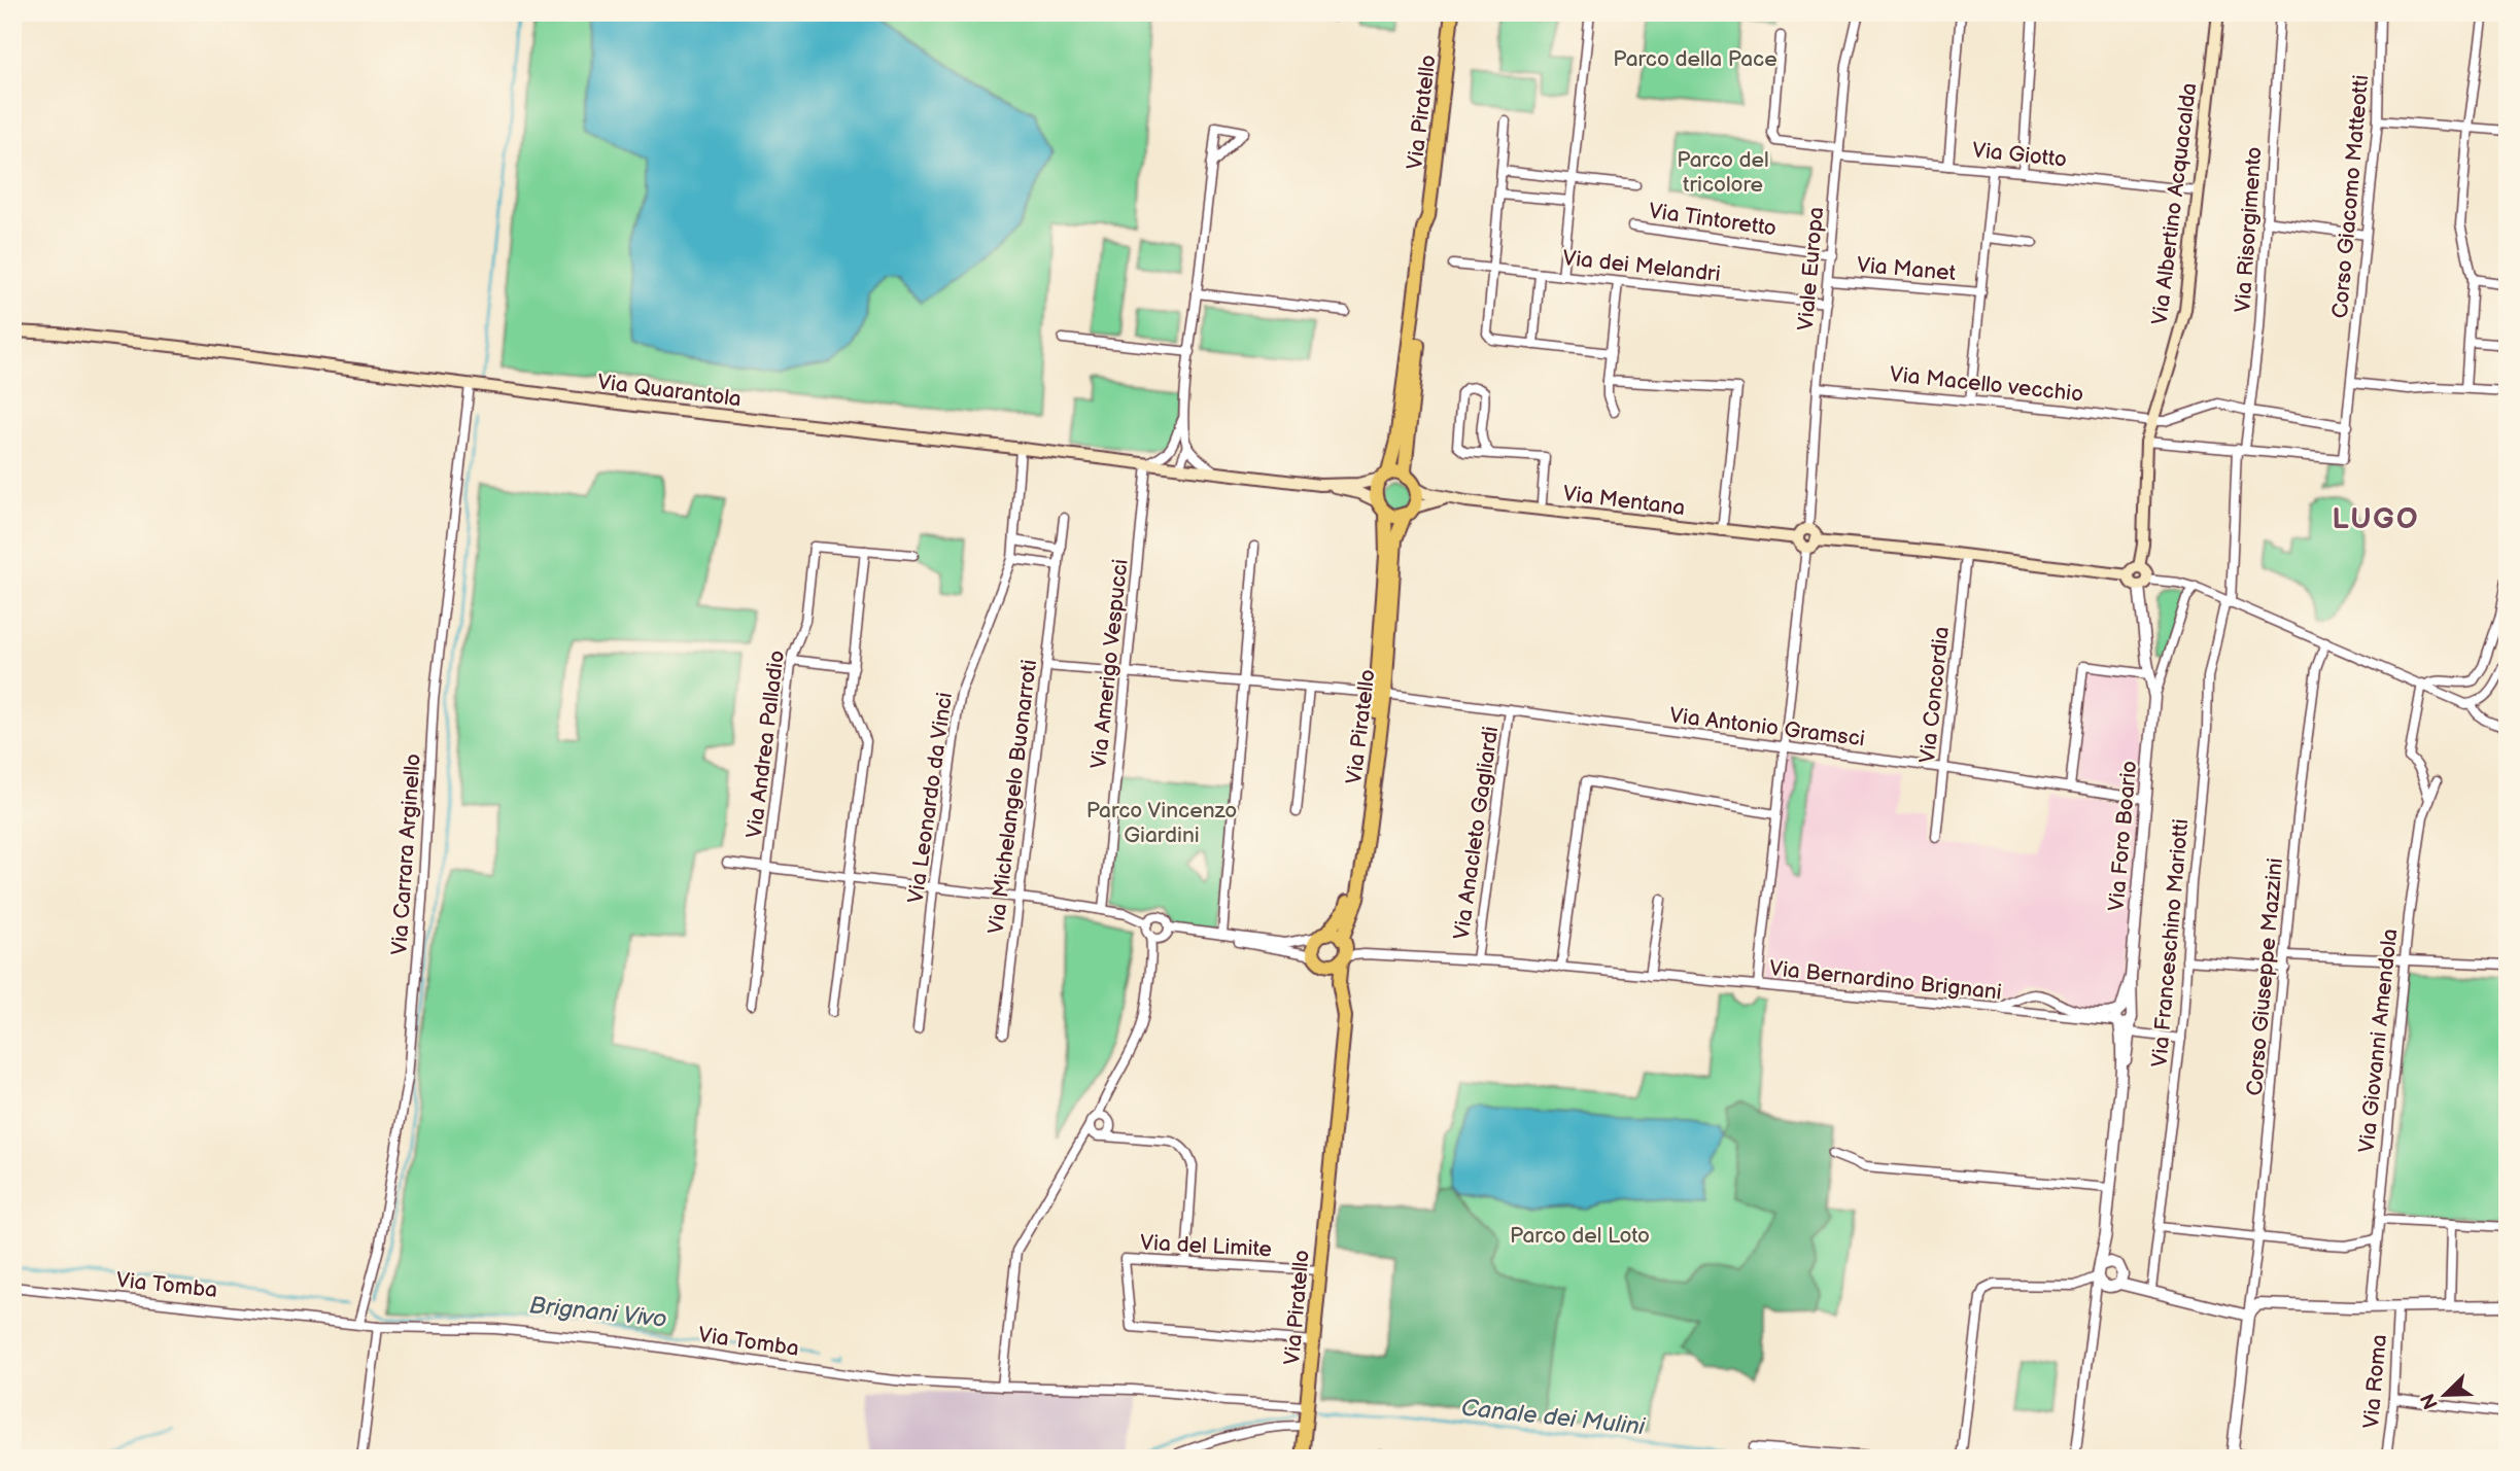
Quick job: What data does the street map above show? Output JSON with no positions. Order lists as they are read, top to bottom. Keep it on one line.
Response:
{"streets":{"main road":["Via Piratello","Via Albertino Acquacalda","Via Quarantola","Via Mentana"],"street":["Via Giotto","Corso Giacomo Matteotti","Via Tintoretto","Via Risorgimento","Via dei Melandri","Viale Europa","Via Manet","Via Macello vecchio","Via Amerigo Vespucci","Via Concordia","Via Antonio Gramsci","Via Andrea Palladio","Via Michelangelo Buonarroti","Via Leonardo da Vinci","Via Anacleto Gagliardi","Via Foro Boario","Via Carrara Arginello","Via Franceschino Mariotti","Corso Giuseppe Mazzini","Via Bernardino Brignani","Via Giovanni Amendola","Via del Limite","Via Tomba","Via Roma"]},"crossings":[["Via Piratello","Via Quarantola"],["Via Piratello","Via Mentana"],["Via Piratello","Via Antonio Gramsci"],["Via Piratello","Via Bernardino Brignani"],["Via Piratello","Via del Limite"],["Via Piratello","Via Tomba"],["Via Giotto","Via Albertino Acquacalda"],["Via Giotto","Viale Europa"],["Corso Giacomo Matteotti","Via Macello vecchio"],["Via Albertino Acquacalda","Via Macello vecchio"],["Via Albertino Acquacalda","Via Foro Boario"],["Via Tintoretto","Viale Europa"],["Via Risorgimento","Via Macello vecchio"],["Via Risorgimento","Via Franceschino Mariotti"],["Via dei Melandri","Viale Europa"],["Viale Europa","Via Manet"],["Viale Europa","Via Macello vecchio"],["Viale Europa","Via Mentana"],["Via Quarantola","Via Mentana"],["Via Quarantola","Via Amerigo Vespucci"],["Via Quarantola","Via Leonardo da Vinci"],["Via Quarantola","Via Carrara Arginello"],["Via Amerigo Vespucci","Via Antonio Gramsci"],["Via Concordia","Via Antonio Gramsci"],["Via Antonio Gramsci","Via Michelangelo Buonarroti"],["Via Antonio Gramsci","Via Anacleto Gagliardi"],["Via Antonio Gramsci","Via Foro Boario"],["Via Anacleto Gagliardi","Via Bernardino Brignani"],["Via Foro Boario","Via Bernardino Brignani"],["Via Carrara Arginello","Via Tomba"],["Via Franceschino Mariotti","Via Bernardino Brignani"]],"districts":["LUGO"],"water":["Brignani Vivo","Canale dei Mulini"],"parks":["Parco della Pace","Parco del tricolore","Parco Vincenzo Giardini","Parco del Loto"],"north":"bottom left"}
